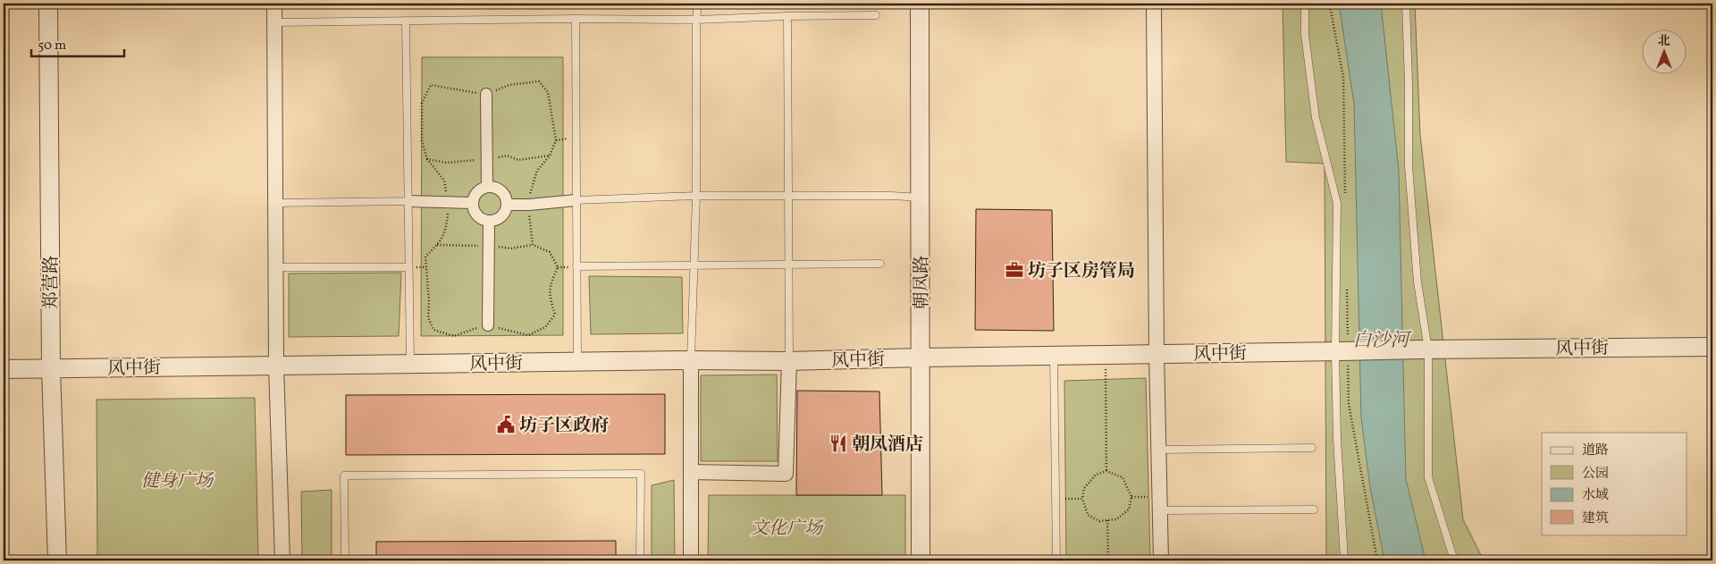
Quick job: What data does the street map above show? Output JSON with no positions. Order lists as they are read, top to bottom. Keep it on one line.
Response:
{"streets":{"street":["郑营路","朝凤路","风中街"]},"crossings":[["郑营路","风中街"],["朝凤路","风中街"]],"water":["白沙河"],"parks":["健身广场","文化广场"],"places":{"office":["坊子区房管局"],"public building":["坊子区政府"],"restaurant":["朝凤酒店"]},"legend":["道路","公园","水域","建筑"],"scale_bar":"50 m","north":"top"}
